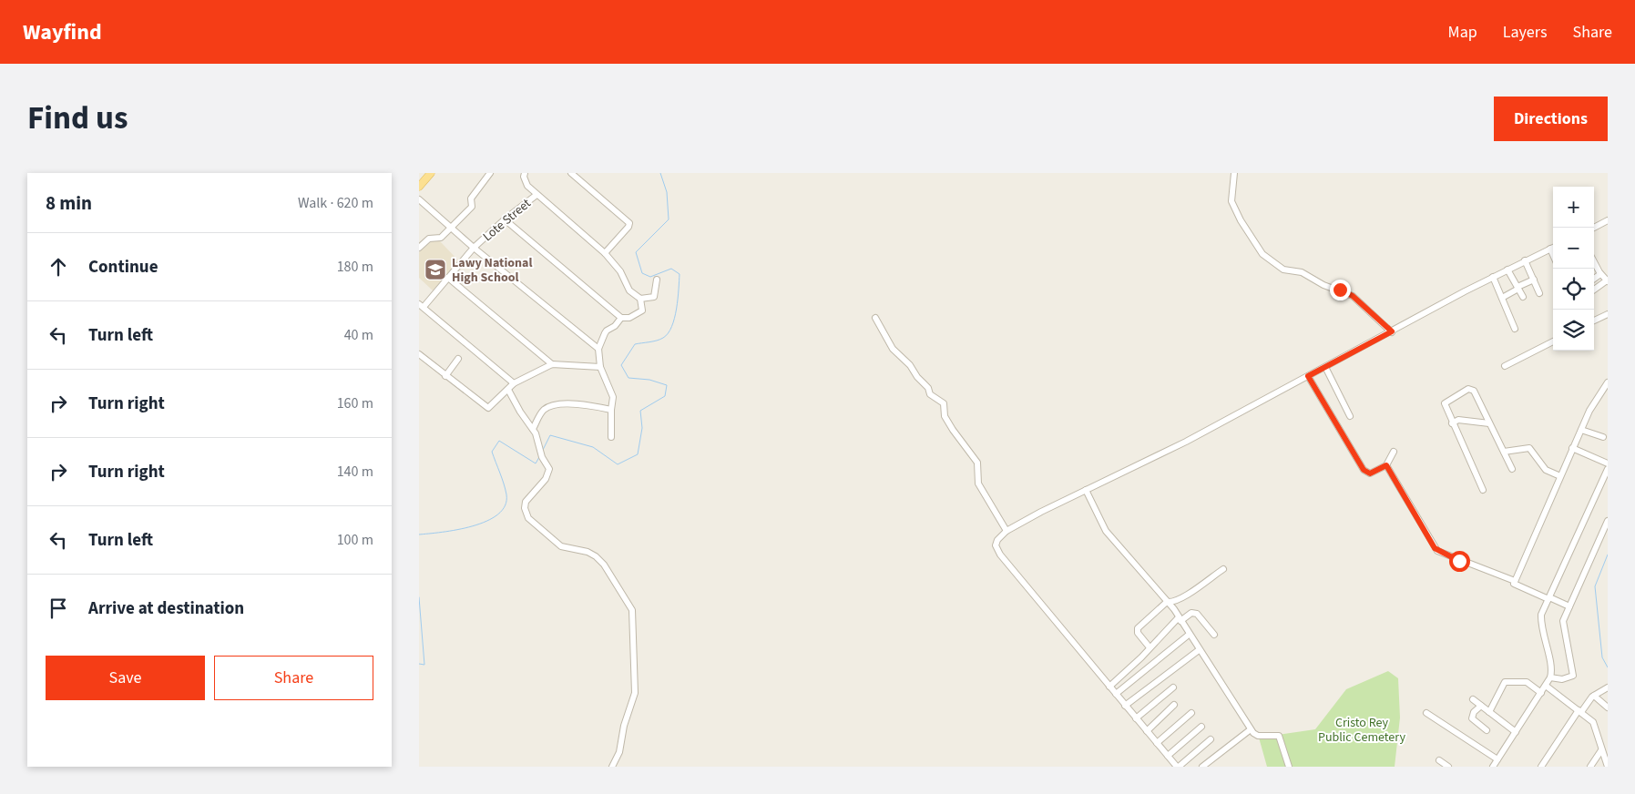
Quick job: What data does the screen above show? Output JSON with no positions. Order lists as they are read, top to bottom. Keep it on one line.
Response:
{"streets":{"street":["Lote Street"]},"parks":["Cristo Rey Public Cemetery"],"places":{"school or university":["Lawy National High School"]},"page":{"header":"Wayfind","nav":["Map","Layers","Share"],"title":"Find us","buttons":["Directions",["Save","Share"]],"heading":["8 min","Walk · 620 m"],"map_buttons":["+","−"],"list":[["Continue","180 m"],["Turn left","40 m"],["Turn right","160 m"],["Turn right","140 m"],["Turn left","100 m"],"Arrive at destination"]}}
